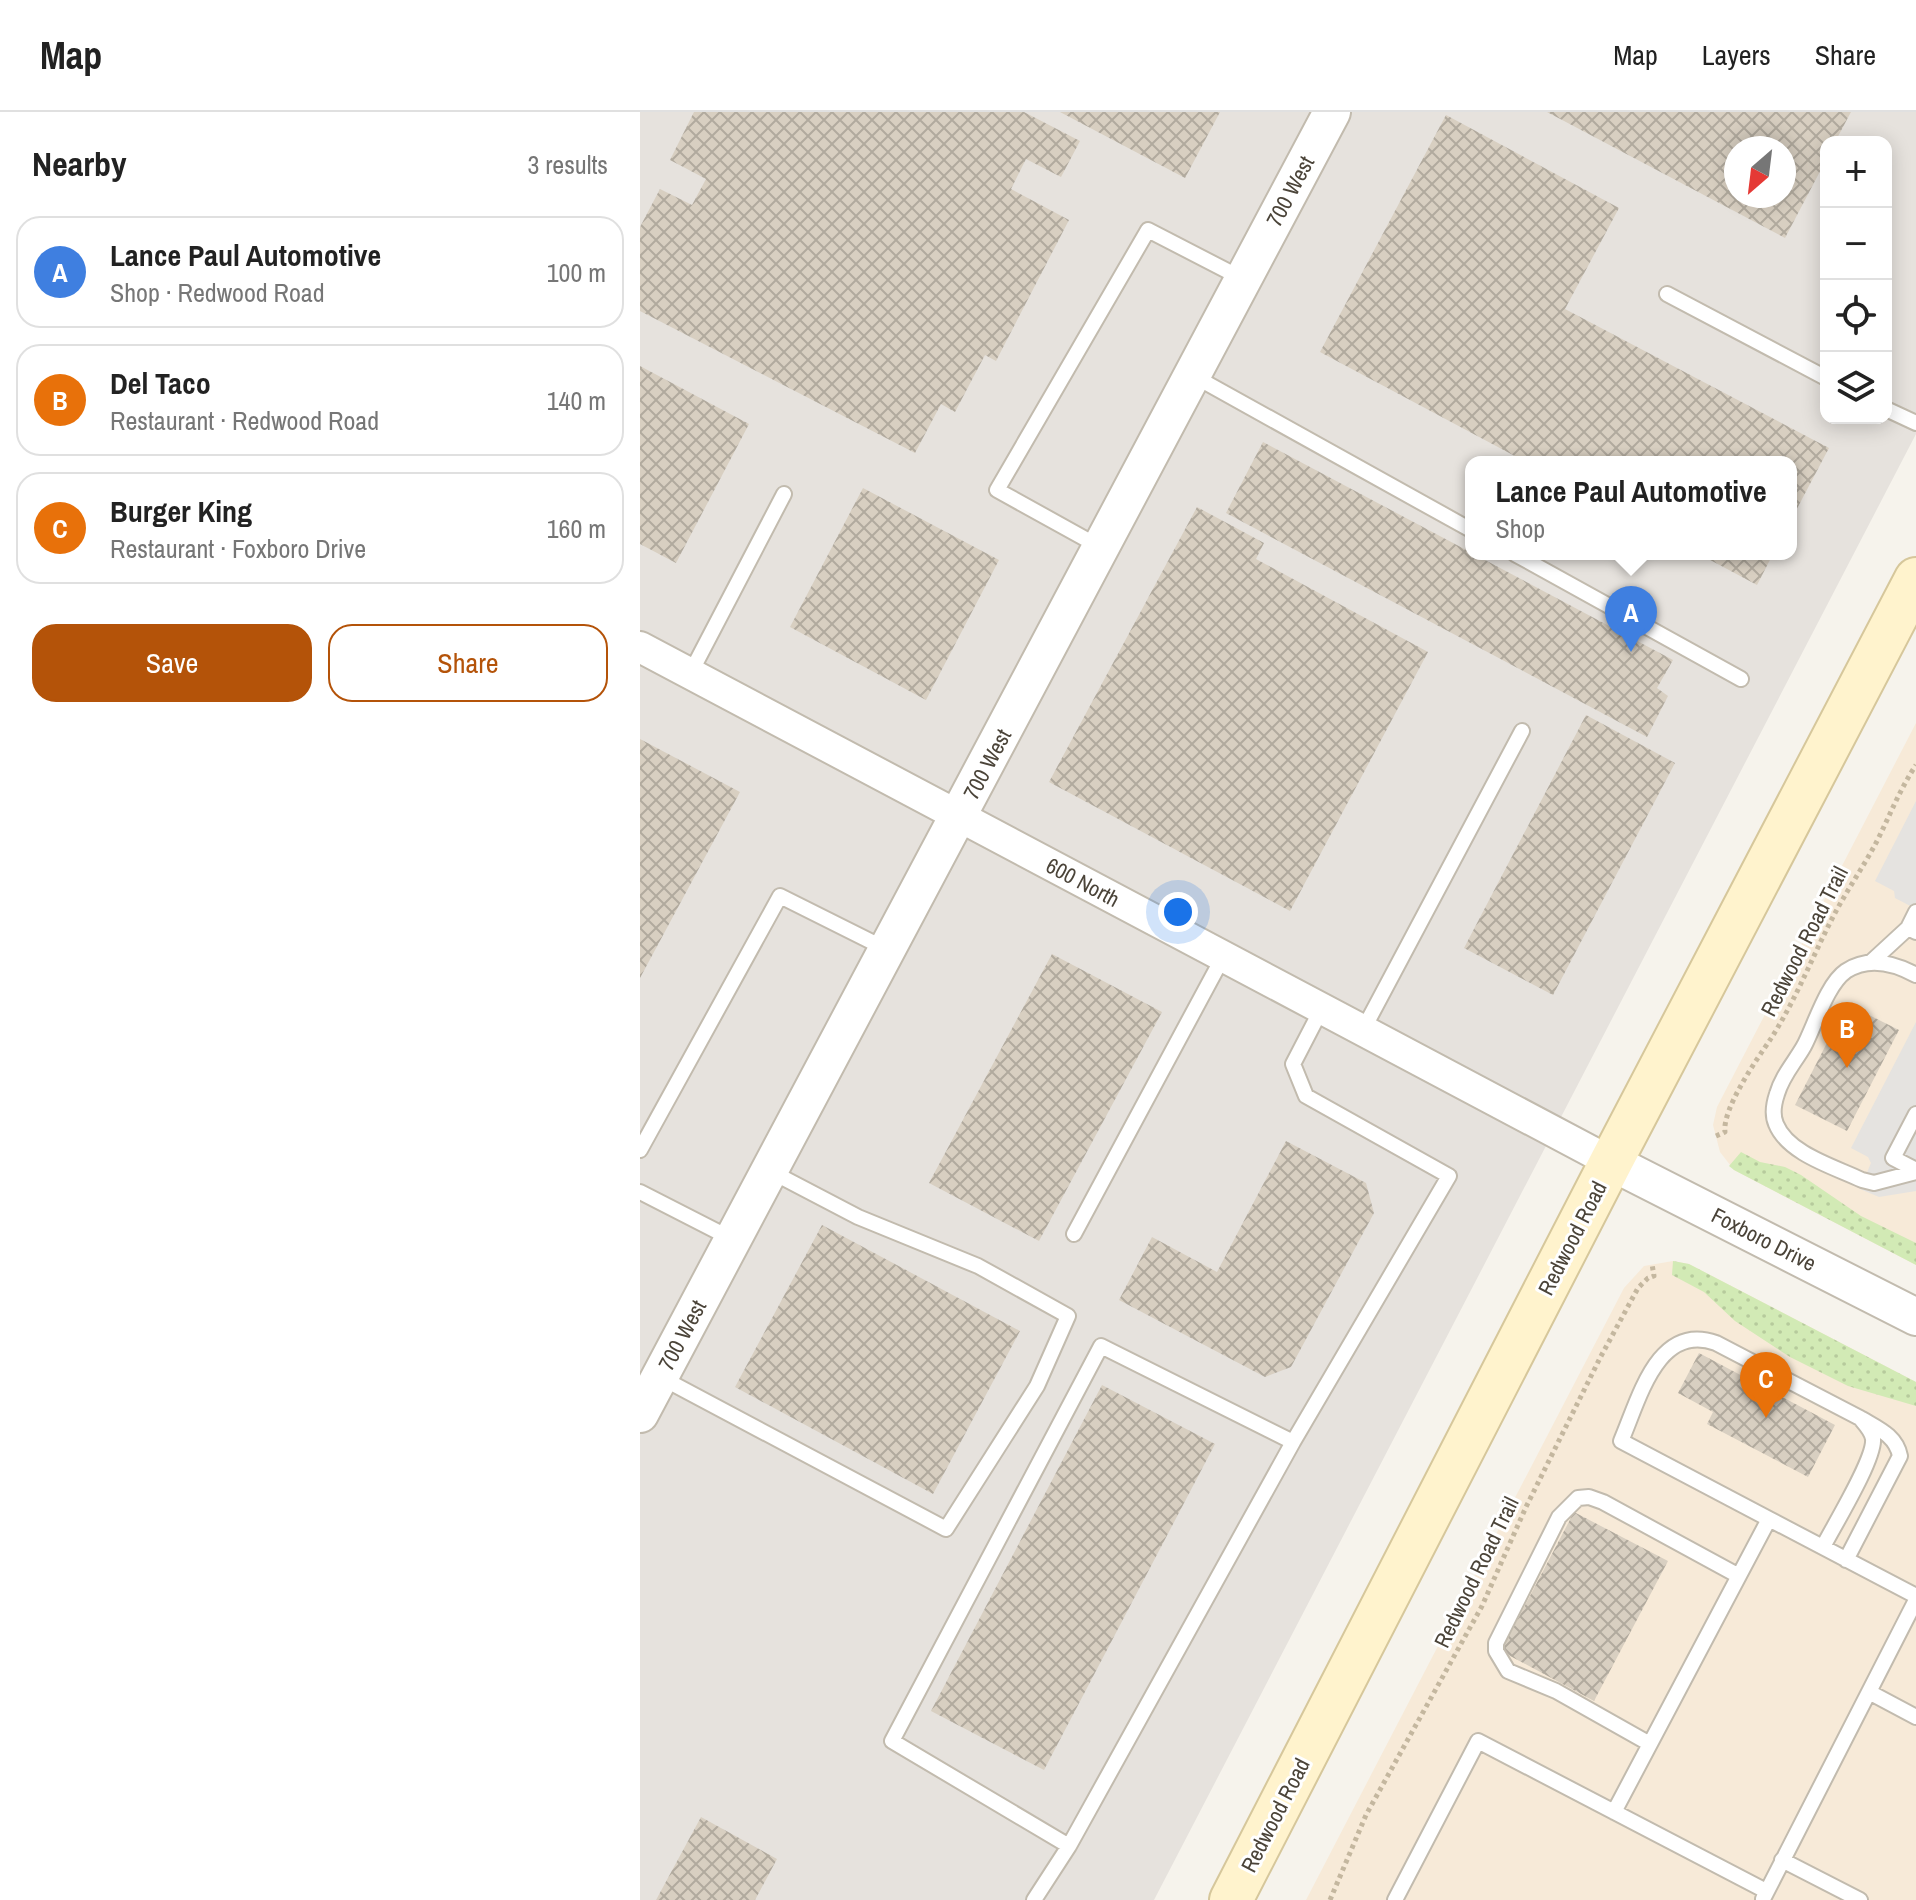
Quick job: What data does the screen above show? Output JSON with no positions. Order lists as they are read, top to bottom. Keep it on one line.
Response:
{"streets":{"main road":["Redwood Road"],"street":["700 West","600 North","Foxboro Drive"],"path":["Redwood Road Trail"]},"crossings":[["700 West","600 North"],["600 North","Redwood Road"],["600 North","Foxboro Drive"],["Redwood Road","Foxboro Drive"]],"north":"bottom left","page":{"header":"Map","nav":["Map","Layers","Share"],"heading":["Nearby","3 results"],"map_buttons":["+","−"],"list":[{"mark":"A","name":"Lance Paul Automotive","note":"Shop · Redwood Road","value":"100 m"},{"mark":"B","name":"Del Taco","note":"Restaurant · Redwood Road","value":"140 m"},{"mark":"C","name":"Burger King","note":"Restaurant · Foxboro Drive","value":"160 m"}],"popup":["Lance Paul Automotive","Shop"],"pins":["A","B","C"],"buttons":["Save","Share"]}}
